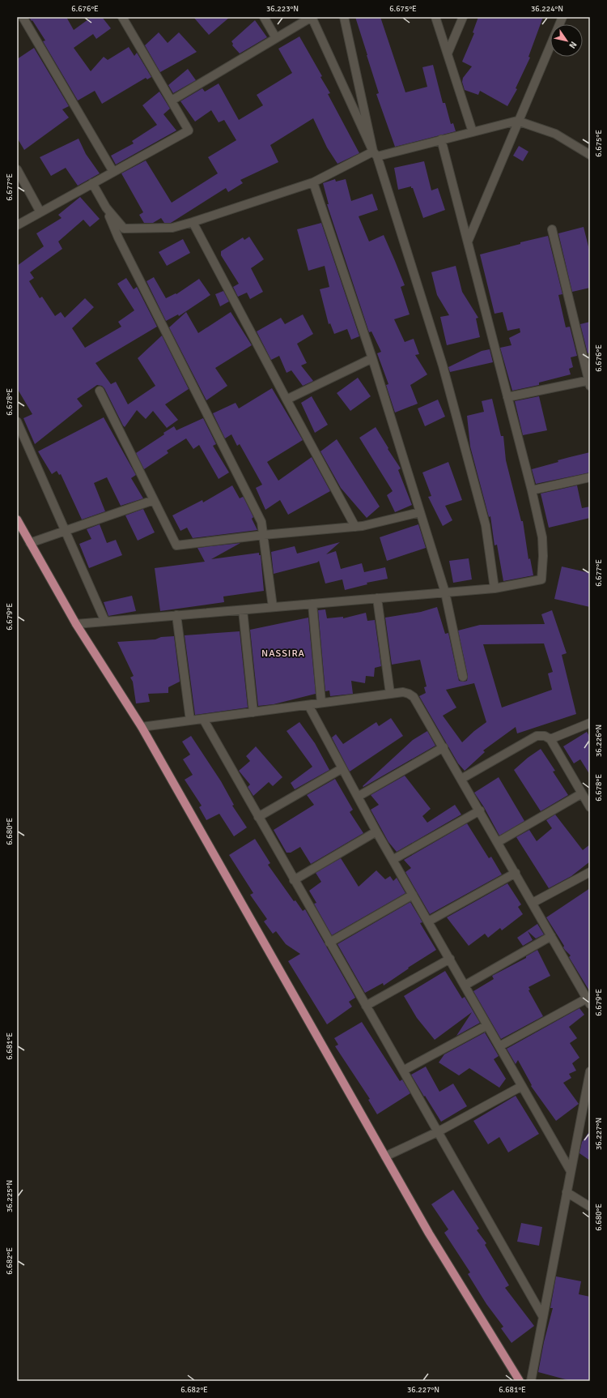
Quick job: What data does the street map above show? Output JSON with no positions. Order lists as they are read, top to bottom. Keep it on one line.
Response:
{"districts":["NASSIRA"],"north":"bottom right","coordinates":["6.676°E","36.223°N","6.675°E","36.224°N","6.677°E","6.678°E","6.679°E","36.226°N","6.680°E","6.681°E","36.227°N","36.225°N","6.682°E"]}
